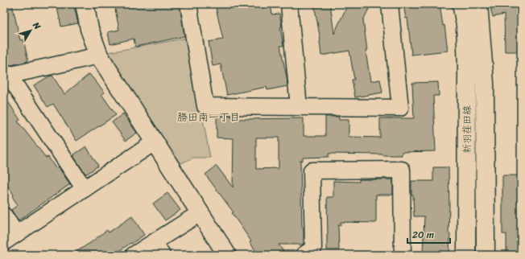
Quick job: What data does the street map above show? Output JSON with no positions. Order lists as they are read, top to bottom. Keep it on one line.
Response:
{"streets":{"street":["新羽荏田線"]},"districts":["勝田南一丁目"],"scale_bar":"20 m","north":"top right"}
